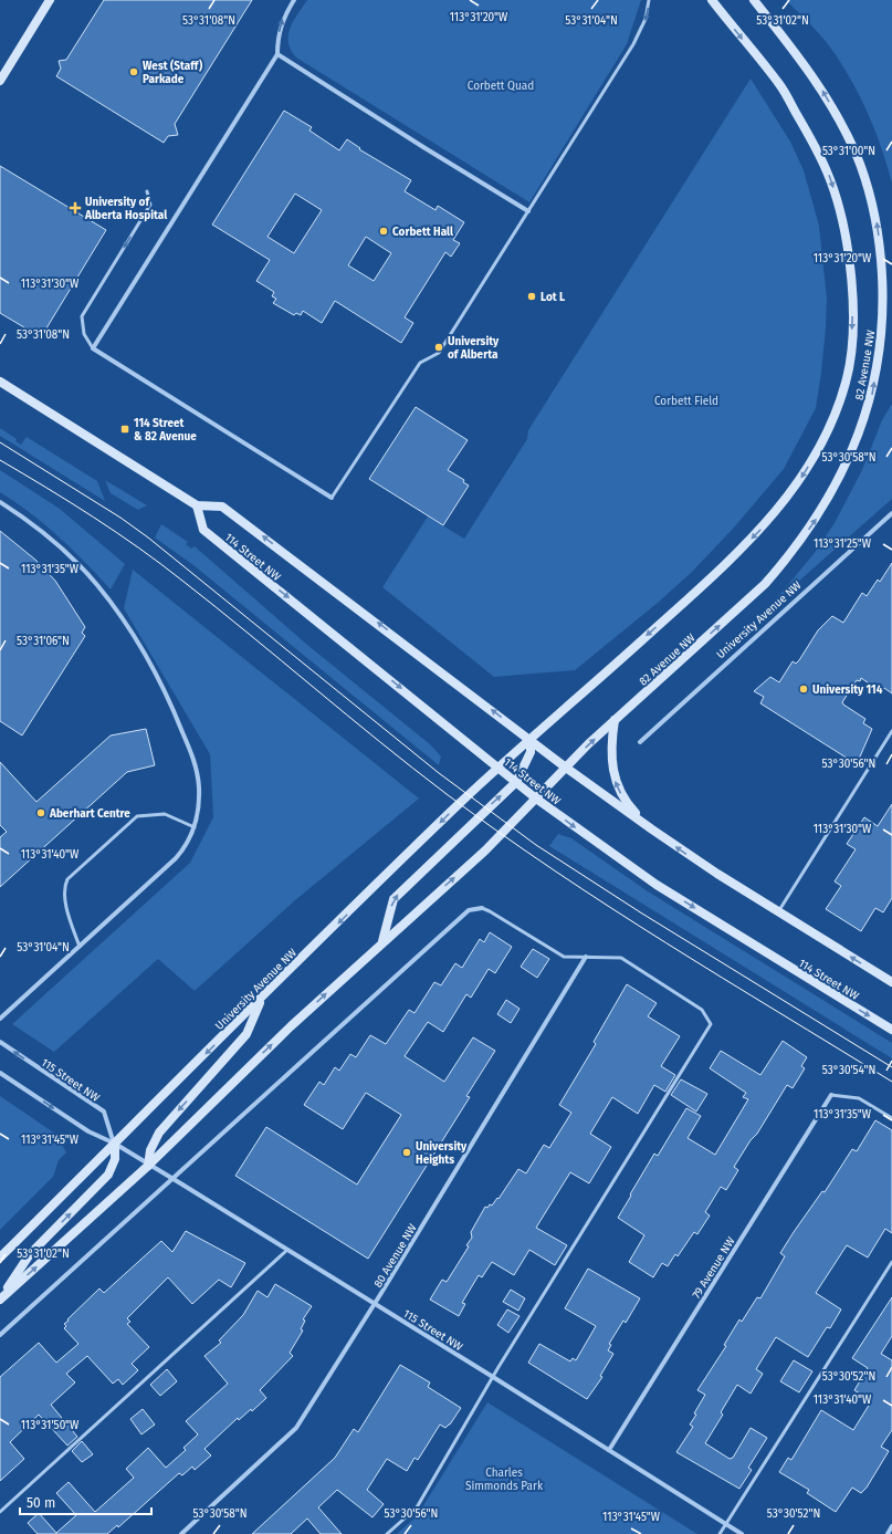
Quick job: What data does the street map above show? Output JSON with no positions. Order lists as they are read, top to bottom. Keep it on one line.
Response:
{"streets":{"main road":["82 Avenue NW","114 Street NW","University Avenue NW"],"street":["115 Street NW","80 Avenue NW","79 Avenue NW"]},"crossings":[["82 Avenue NW","114 Street NW"],["82 Avenue NW","University Avenue NW"],["114 Street NW","University Avenue NW"],["University Avenue NW","115 Street NW"],["115 Street NW","80 Avenue NW"],["115 Street NW","79 Avenue NW"]],"parks":["Corbett Quad","Corbett Field","Charles Simmonds Park"],"places":{"other":["West (Staff) Parkade","Corbett Hall","Lot L","University of Alberta","University 114","Aberhart Centre","University Heights"],"health":["University of Alberta Hospital"],"transit":["114 Street & 82 Avenue"]},"scale_bar":"50 m","coordinates":["113°31'20\"W","53°31'08\"N","53°31'04\"N","53°31'02\"N","53°31'00\"N","113°31'30\"W","53°30'58\"N","113°31'25\"W","113°31'35\"W","53°31'06\"N","53°30'56\"N","113°31'40\"W","53°30'54\"N","113°31'45\"W","53°30'52\"N","113°31'50\"W"]}
